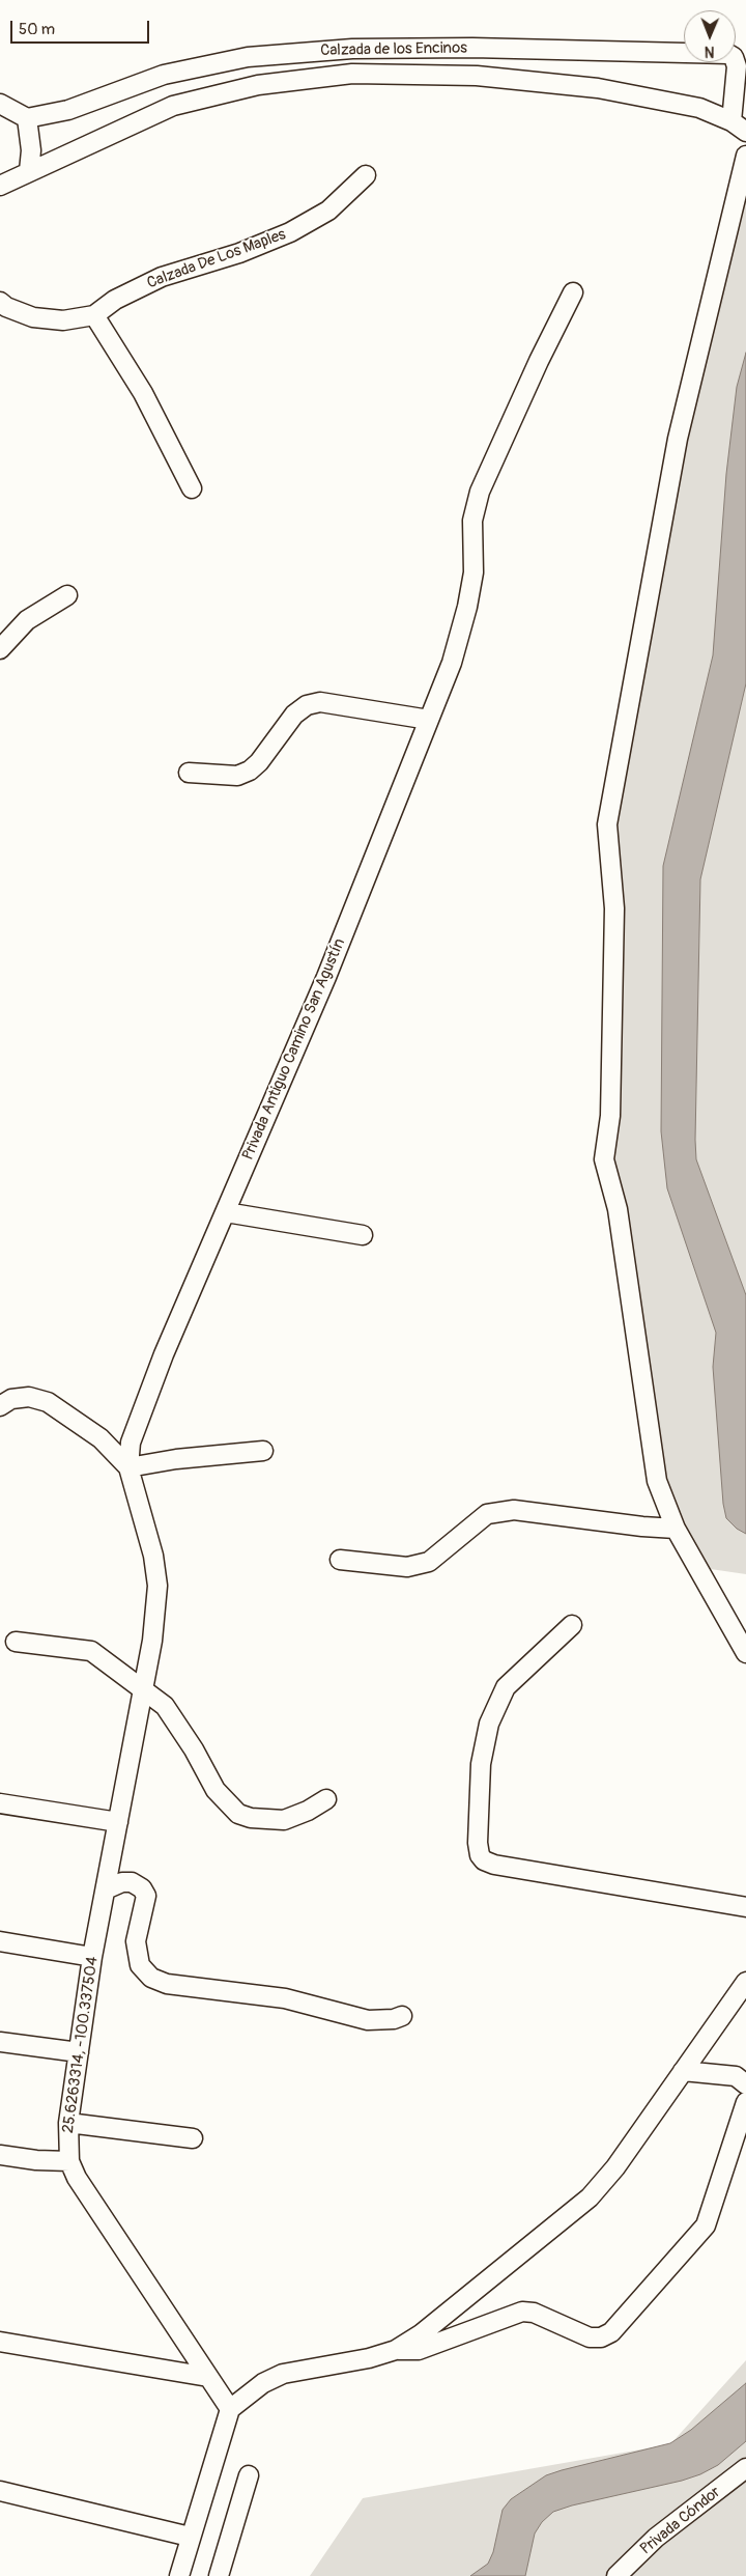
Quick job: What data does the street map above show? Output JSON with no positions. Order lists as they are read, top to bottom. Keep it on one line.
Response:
{"streets":{"street":["Calzada de los Encinos","Calzada De Los Maples","Privada Antiguo Camino San Agustín","25.6263314, -100.337504","Privada Cóndor"]},"crossings":[["Privada Antiguo Camino San Agustín","25.6263314, -100.337504"]],"scale_bar":"50 m","north":"bottom"}
